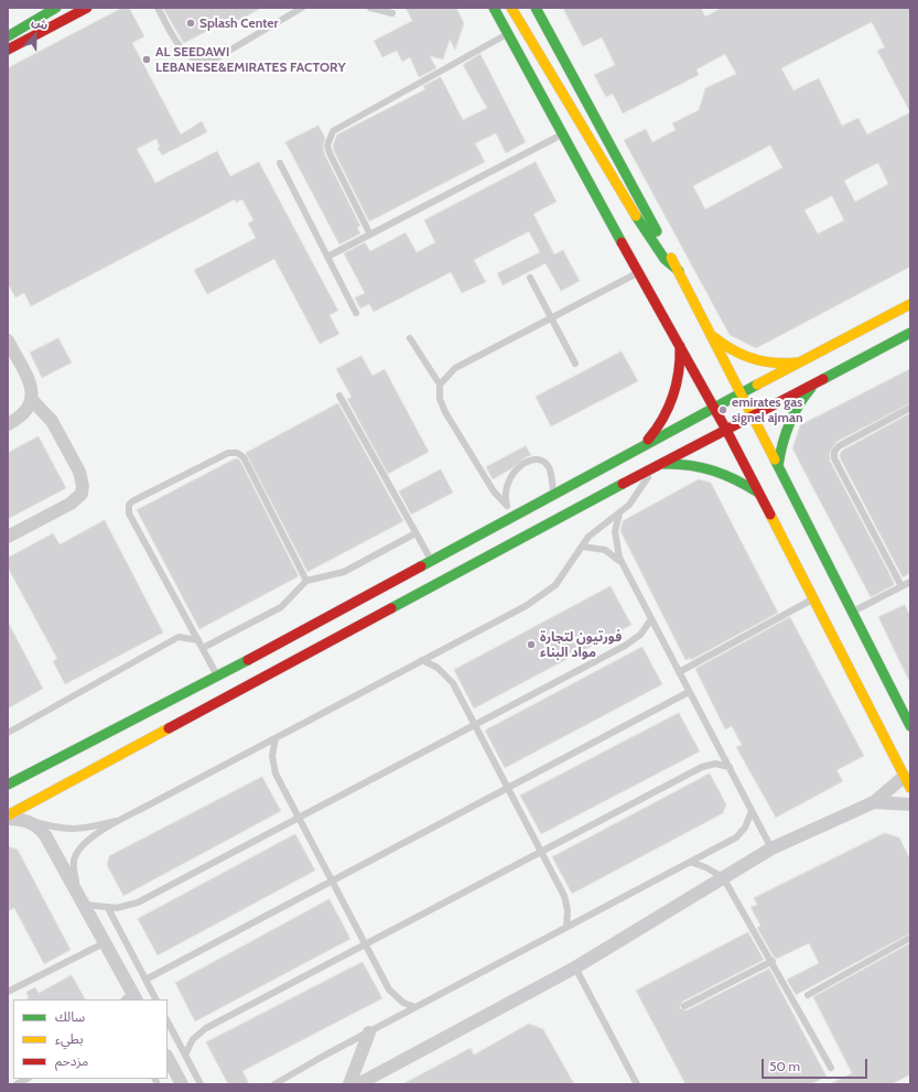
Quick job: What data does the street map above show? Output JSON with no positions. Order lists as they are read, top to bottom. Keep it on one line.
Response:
{"places":["Splash Center","AL SEEDAWI LEBANESE&EMIRATES FACTORY","emirates gas signel ajman","فورتيون لتجارة مواد البناء"],"legend":["سالك","بطيء","مزدحم"],"scale_bar":"50 m","north":"top"}
